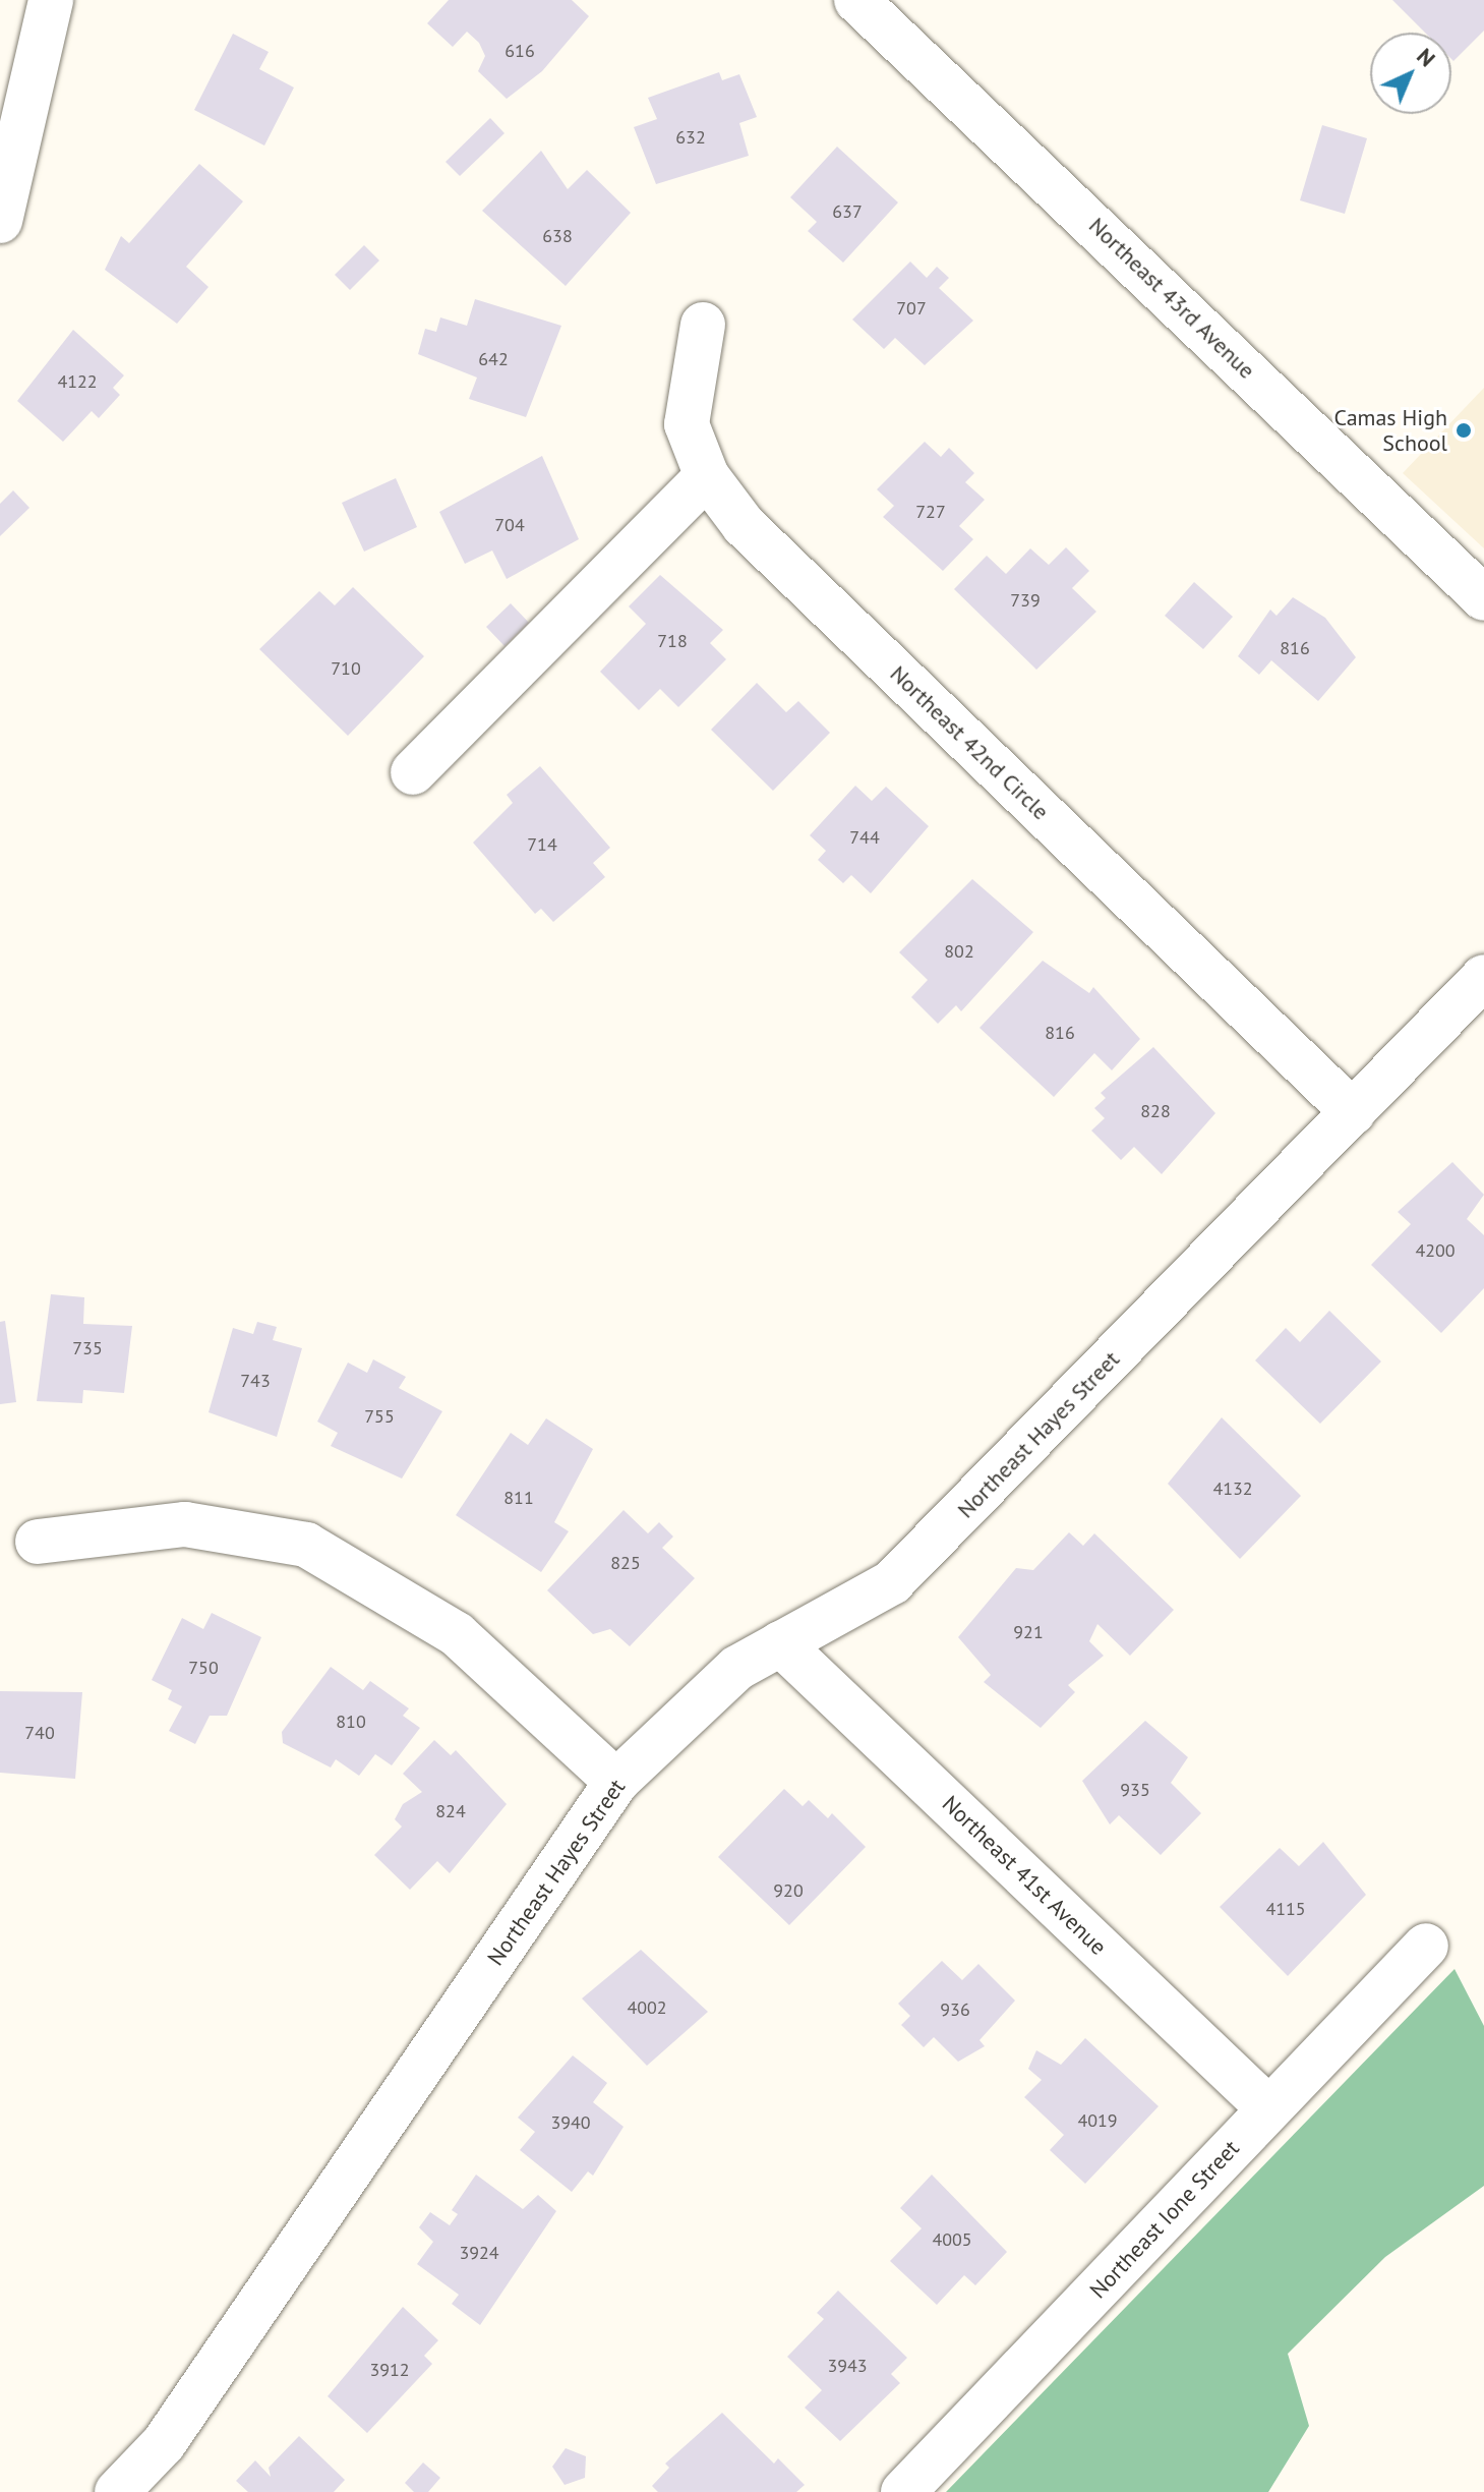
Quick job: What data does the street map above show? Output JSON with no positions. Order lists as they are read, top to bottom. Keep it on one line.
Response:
{"streets":{"street":["Northeast 43rd Avenue","Northeast 42nd Circle","Northeast Hayes Street","Northeast 41st Avenue","Northeast Ione Street"]},"crossings":[["Northeast 42nd Circle","Northeast Hayes Street"],["Northeast Hayes Street","Northeast 41st Avenue"],["Northeast 41st Avenue","Northeast Ione Street"]],"places":["Camas High School"],"house_numbers":["616","632","637","638","707","642","4122","727","704","739","718","816","710","744","714","802","816","828","4200","735","743","755","4132","811","825","921","750","810","740","935","824","920","4115","4002","936","4019","3940","4005","3924","3943","3912"],"north":"top right"}
